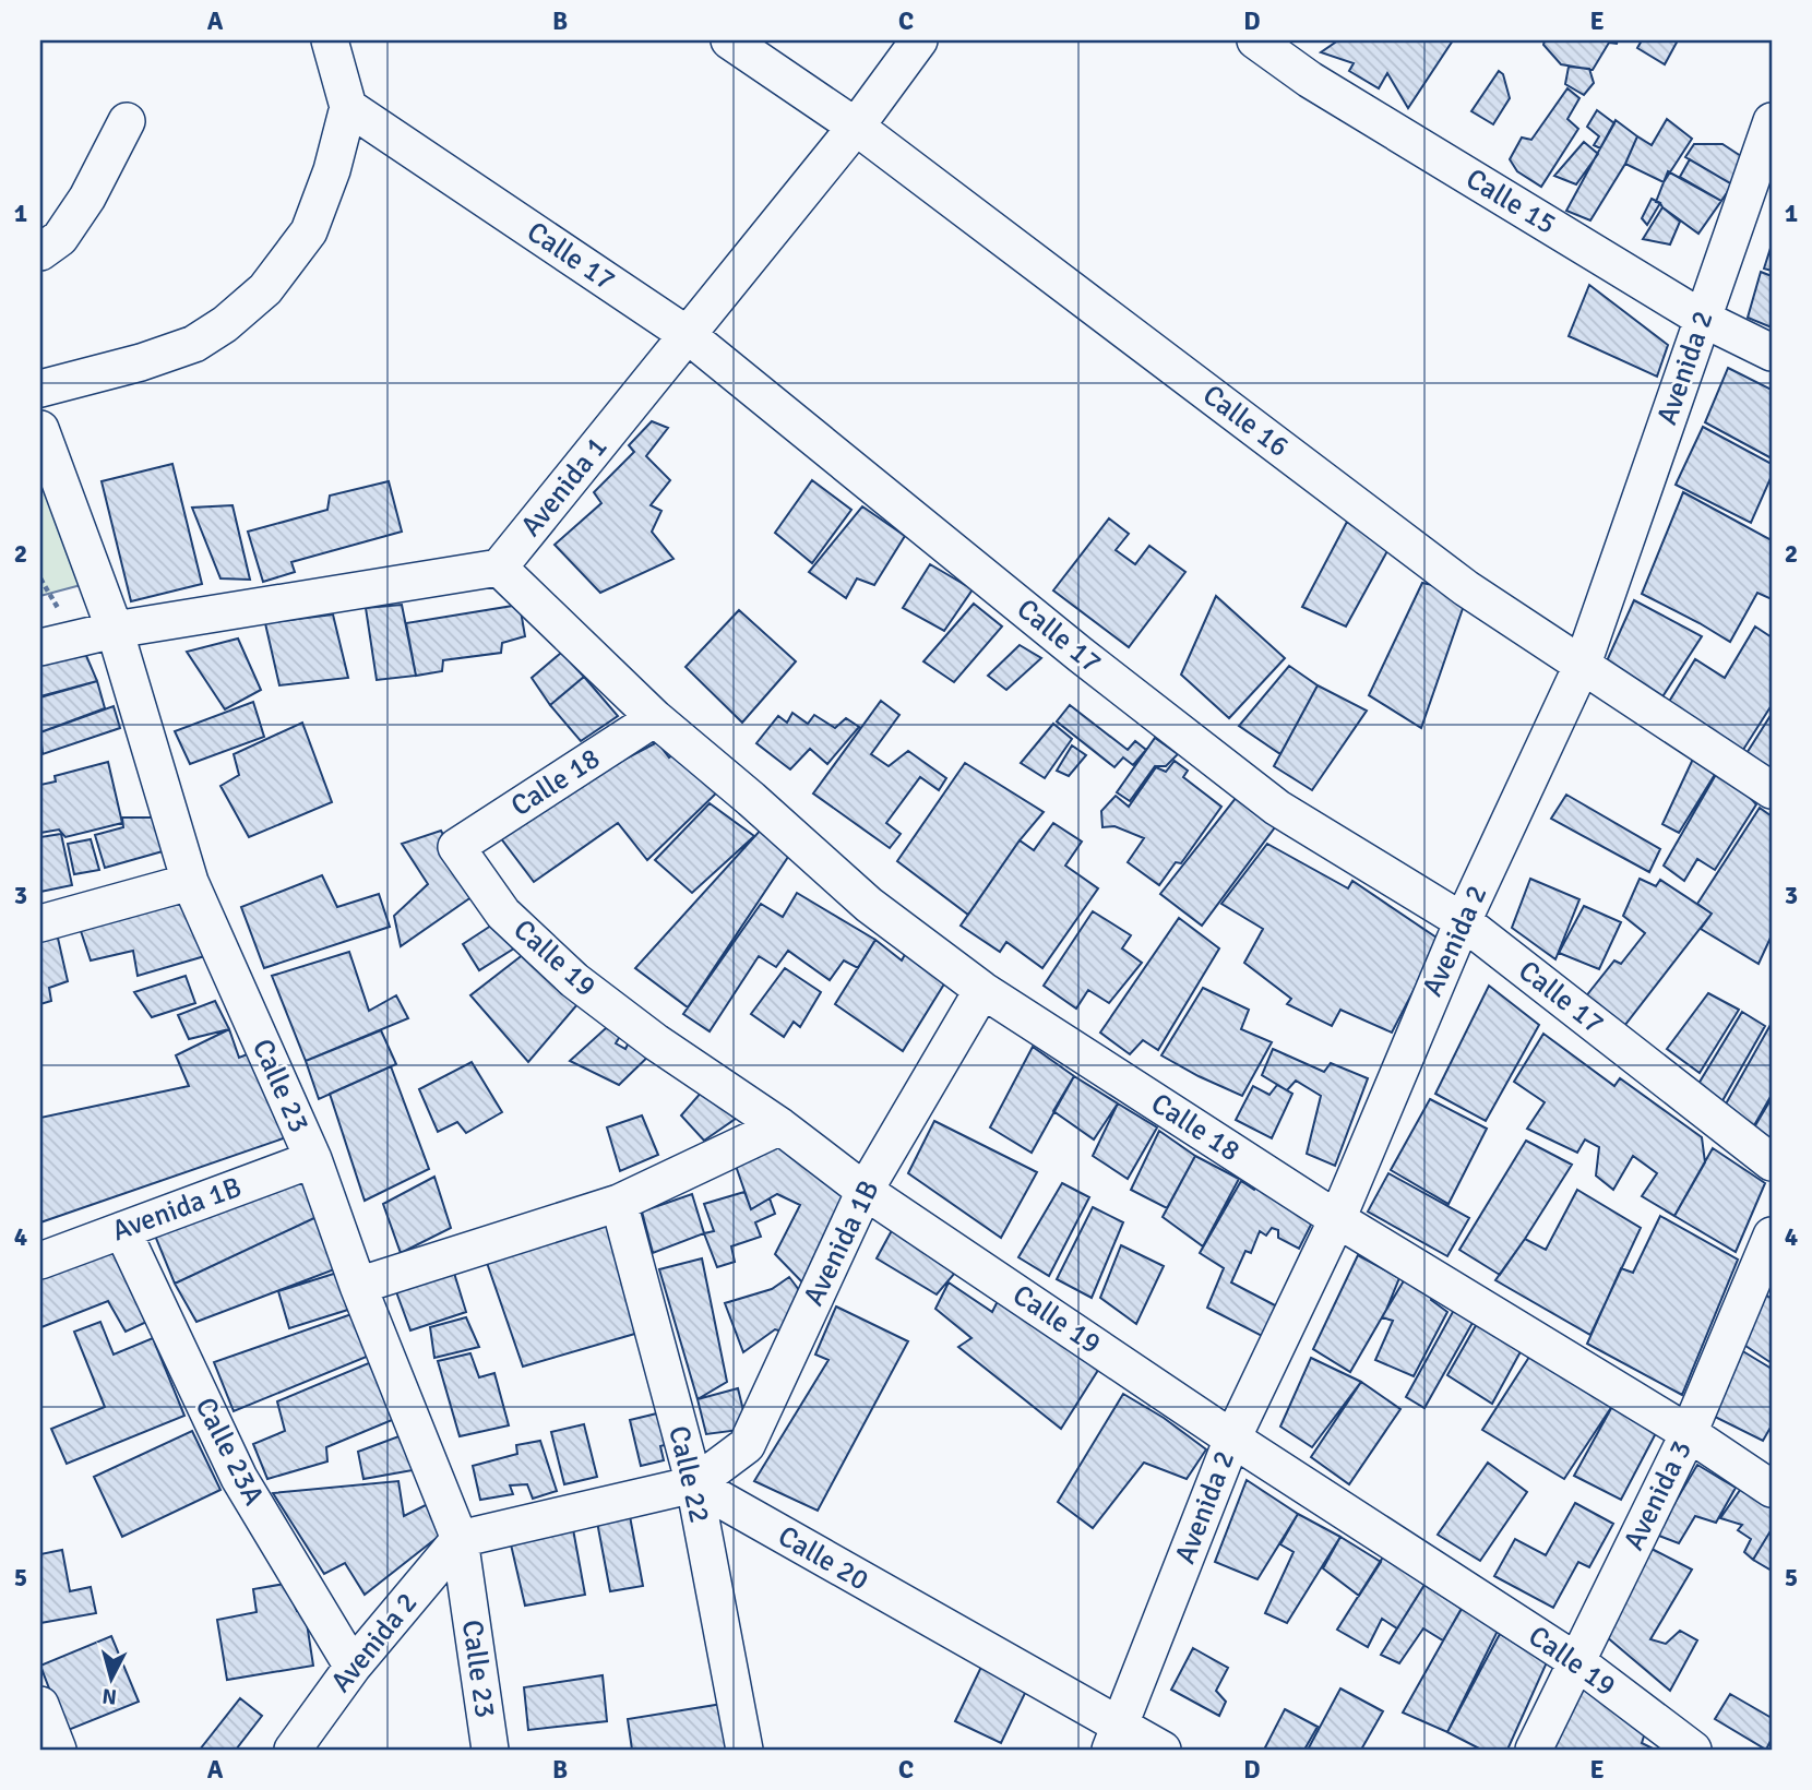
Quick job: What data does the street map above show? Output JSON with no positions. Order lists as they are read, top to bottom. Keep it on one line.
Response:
{"streets":{"street":["Calle 15","Calle 17","Avenida 2","Calle 16","Avenida 1","Calle 18","Calle 19","Calle 23","Avenida 1B","Calle 23A","Calle 22","Avenida 3","Calle 20"]},"crossings":[["Calle 15","Avenida 2"],["Calle 17","Avenida 2"],["Calle 17","Avenida 1"],["Avenida 2","Calle 16"],["Avenida 2","Calle 18"],["Avenida 2","Calle 19"],["Avenida 2","Calle 23"],["Avenida 2","Calle 23A"],["Avenida 2","Calle 20"],["Calle 16","Avenida 1"],["Avenida 1","Calle 18"],["Calle 18","Calle 19"],["Calle 18","Avenida 1B"],["Calle 18","Avenida 3"],["Calle 19","Avenida 1B"],["Calle 19","Avenida 3"],["Calle 23","Avenida 1B"],["Avenida 1B","Calle 23A"],["Avenida 1B","Calle 22"],["Avenida 1B","Calle 20"],["Calle 22","Calle 20"]],"north":"bottom","grid":{"columns":["A","B","C","D","E"],"rows":["1","2","3","4","5"]}}
